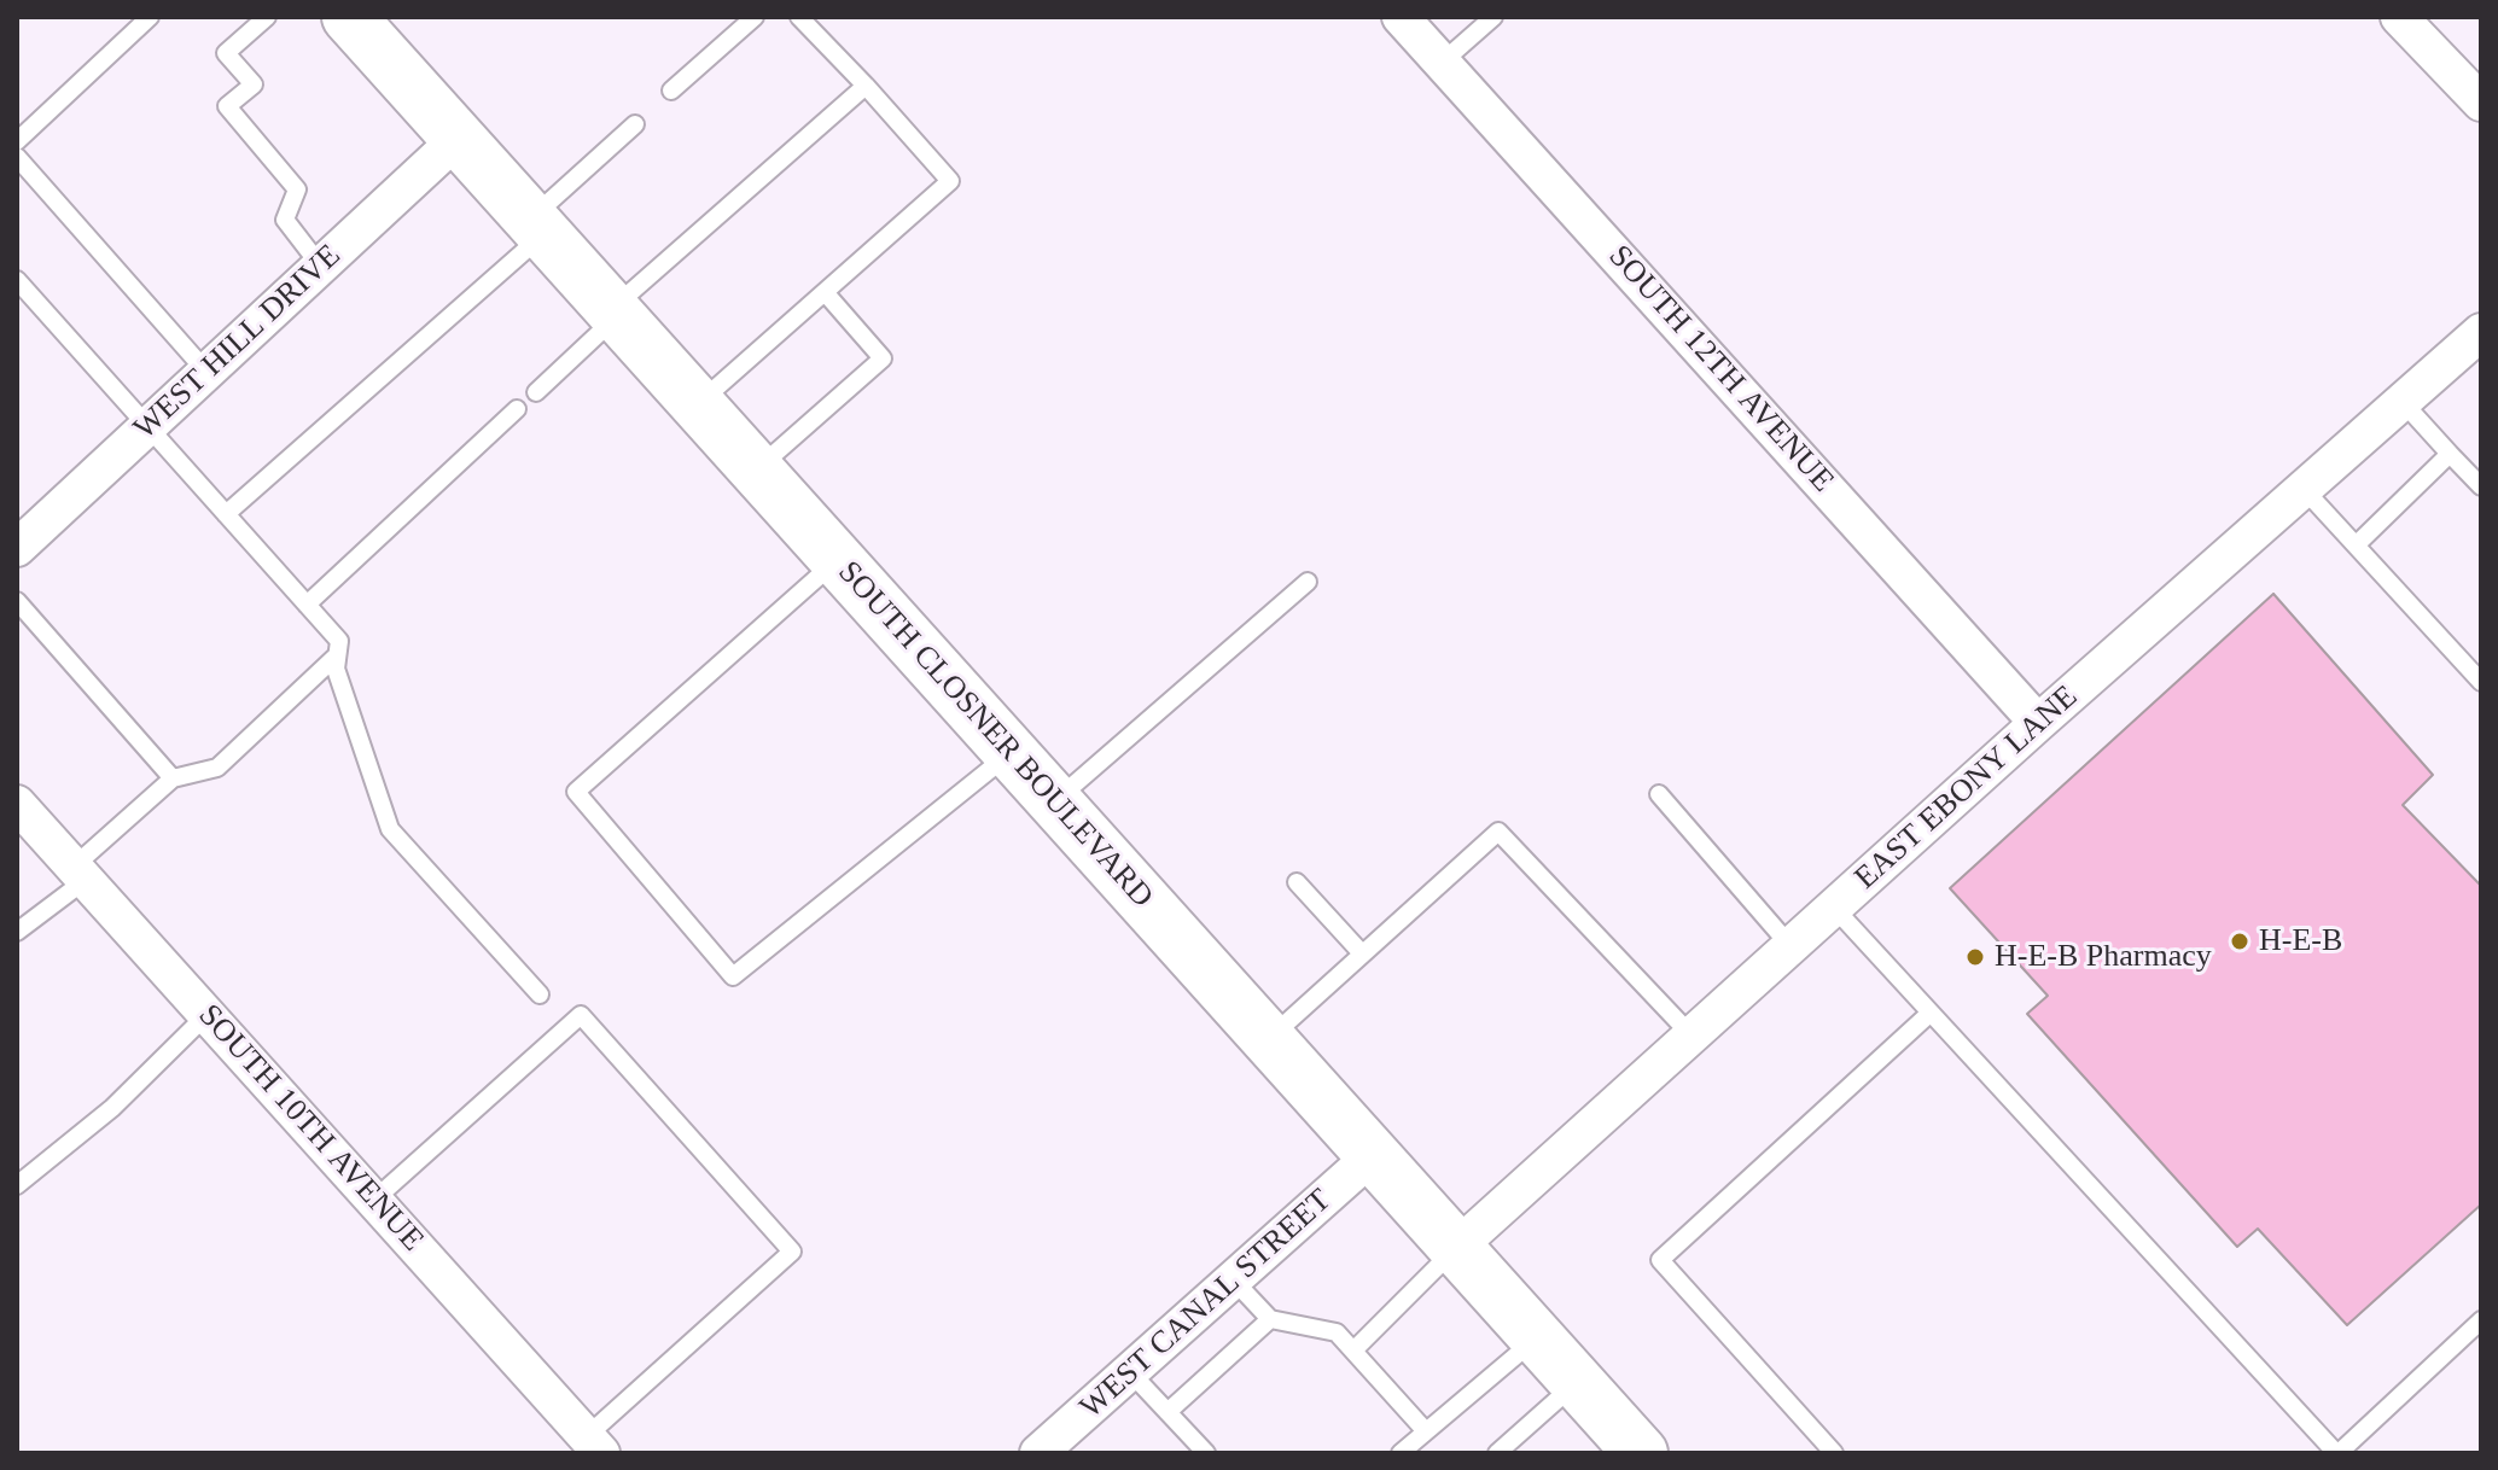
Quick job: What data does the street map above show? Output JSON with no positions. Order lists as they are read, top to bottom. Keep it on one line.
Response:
{"streets":{"main road":["SOUTH CLOSNER BOULEVARD"],"street":["WEST HILL DRIVE","SOUTH 12TH AVENUE","EAST EBONY LANE","SOUTH 10TH AVENUE","WEST CANAL STREET"]},"crossings":[["WEST HILL DRIVE","SOUTH CLOSNER BOULEVARD"],["SOUTH 12TH AVENUE","EAST EBONY LANE"],["SOUTH CLOSNER BOULEVARD","EAST EBONY LANE"],["SOUTH CLOSNER BOULEVARD","WEST CANAL STREET"]],"places":["H-E-B","H-E-B Pharmacy"]}
